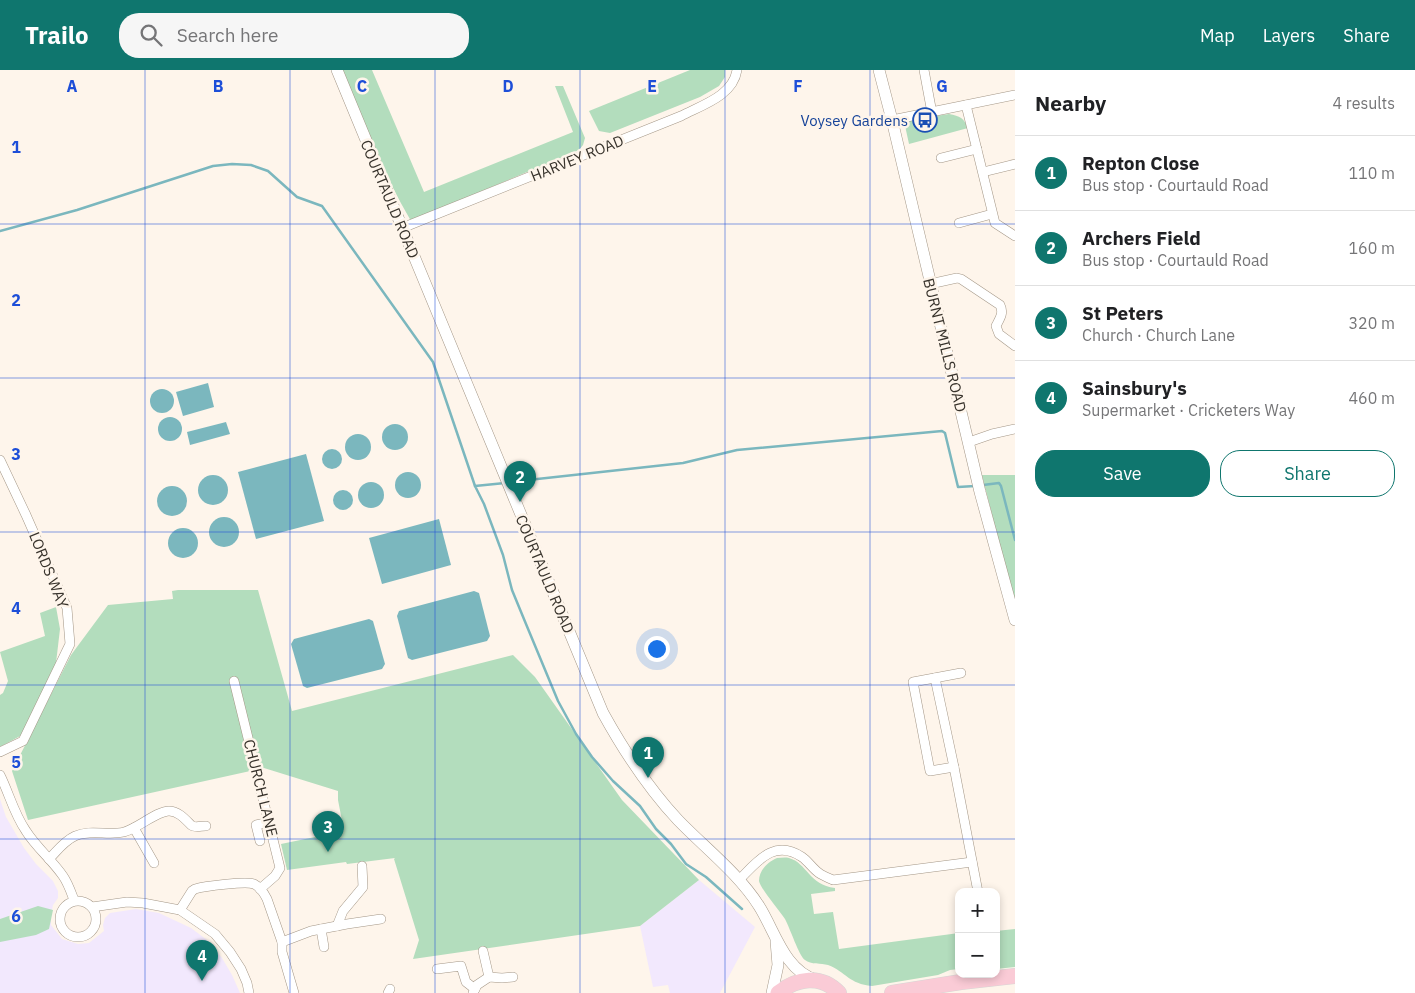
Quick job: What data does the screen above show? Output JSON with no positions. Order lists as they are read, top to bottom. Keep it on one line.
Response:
{"streets":{"street":["HARVEY ROAD","COURTAULD ROAD","BURNT MILLS ROAD","LORDS WAY","CHURCH LANE"]},"crossings":[["HARVEY ROAD","COURTAULD ROAD"]],"places":{"bus stop":["Voysey Gardens"]},"page":{"header":"Trailo","search":"Search here","nav":["Map","Layers","Share"],"heading":["Nearby","4 results"],"list":[{"mark":"1","name":"Repton Close","note":"Bus stop · Courtauld Road","value":"110 m"},{"mark":"2","name":"Archers Field","note":"Bus stop · Courtauld Road","value":"160 m"},{"mark":"3","name":"St Peters","note":"Church · Church Lane","value":"320 m"},{"mark":"4","name":"Sainsbury's","note":"Supermarket · Cricketers Way","value":"460 m"}],"buttons":["Save","Share"],"pins":["2","1","3","4"],"map_buttons":["+","−"]},"grid":{"columns":["A","B","C","D","E","F","G"],"rows":["1","2","3","4","5","6"]}}
